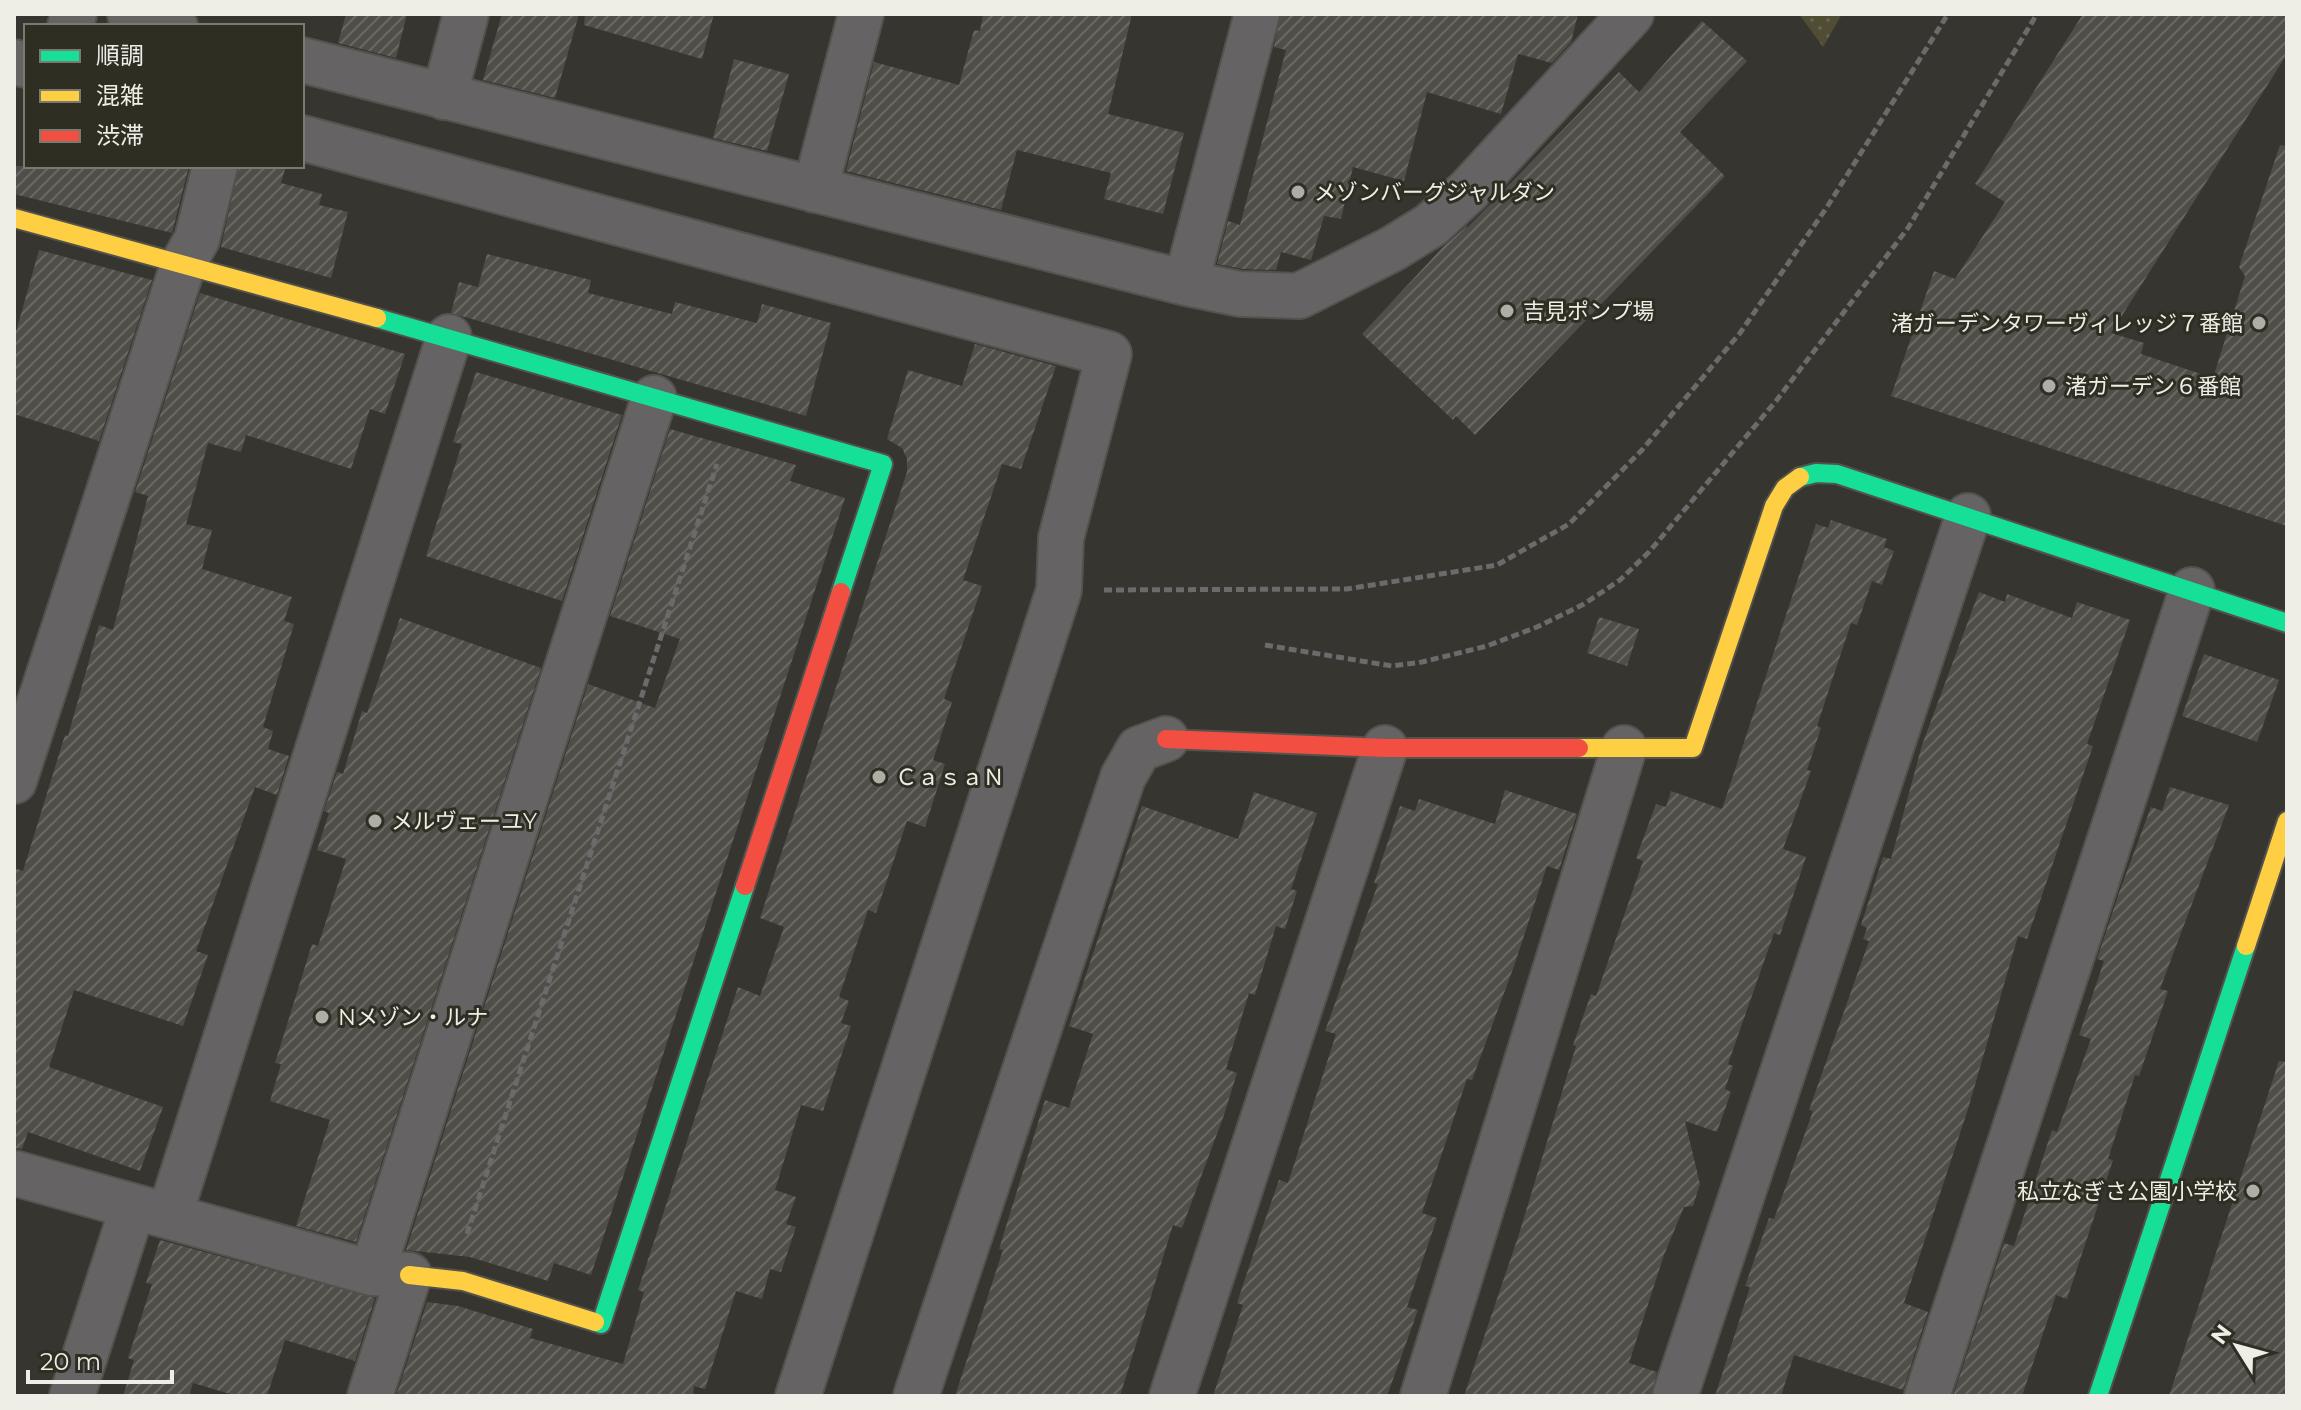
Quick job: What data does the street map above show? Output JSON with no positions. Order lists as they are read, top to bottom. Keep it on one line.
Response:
{"places":["メゾンバーグジャルダン","吉見ポンプ場","渚ガーデンタワーヴィレッジ７番館","渚ガーデン６番館","ＣａｓａＮ","メルヴェーユY","Nメゾン・ルナ","私立なぎさ公園小学校"],"legend":["順調","混雑","渋滞"],"scale_bar":"20 m","north":"top left"}
